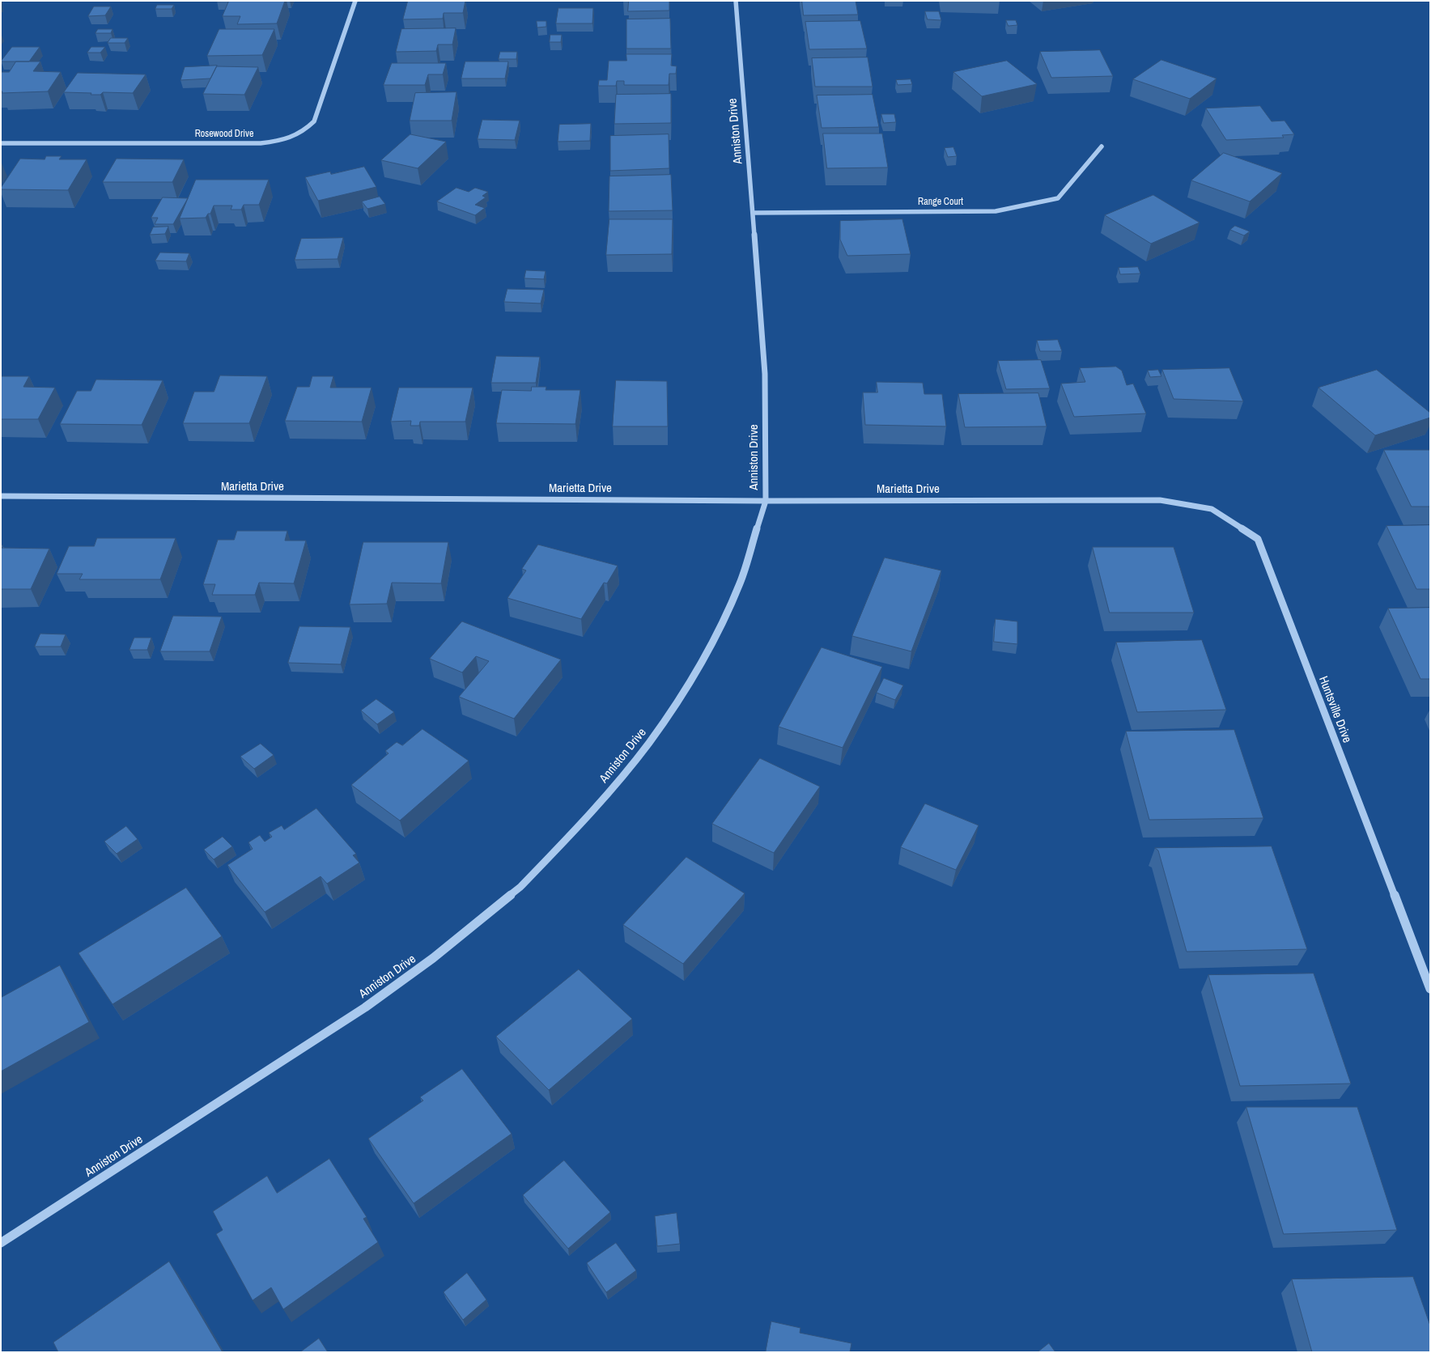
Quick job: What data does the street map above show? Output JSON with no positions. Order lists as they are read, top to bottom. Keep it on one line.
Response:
{"streets":{"street":["Anniston Drive","Rosewood Drive","Range Court","Marietta Drive","Huntsville Drive"]},"crossings":[["Anniston Drive","Range Court"],["Anniston Drive","Marietta Drive"],["Marietta Drive","Huntsville Drive"]]}
